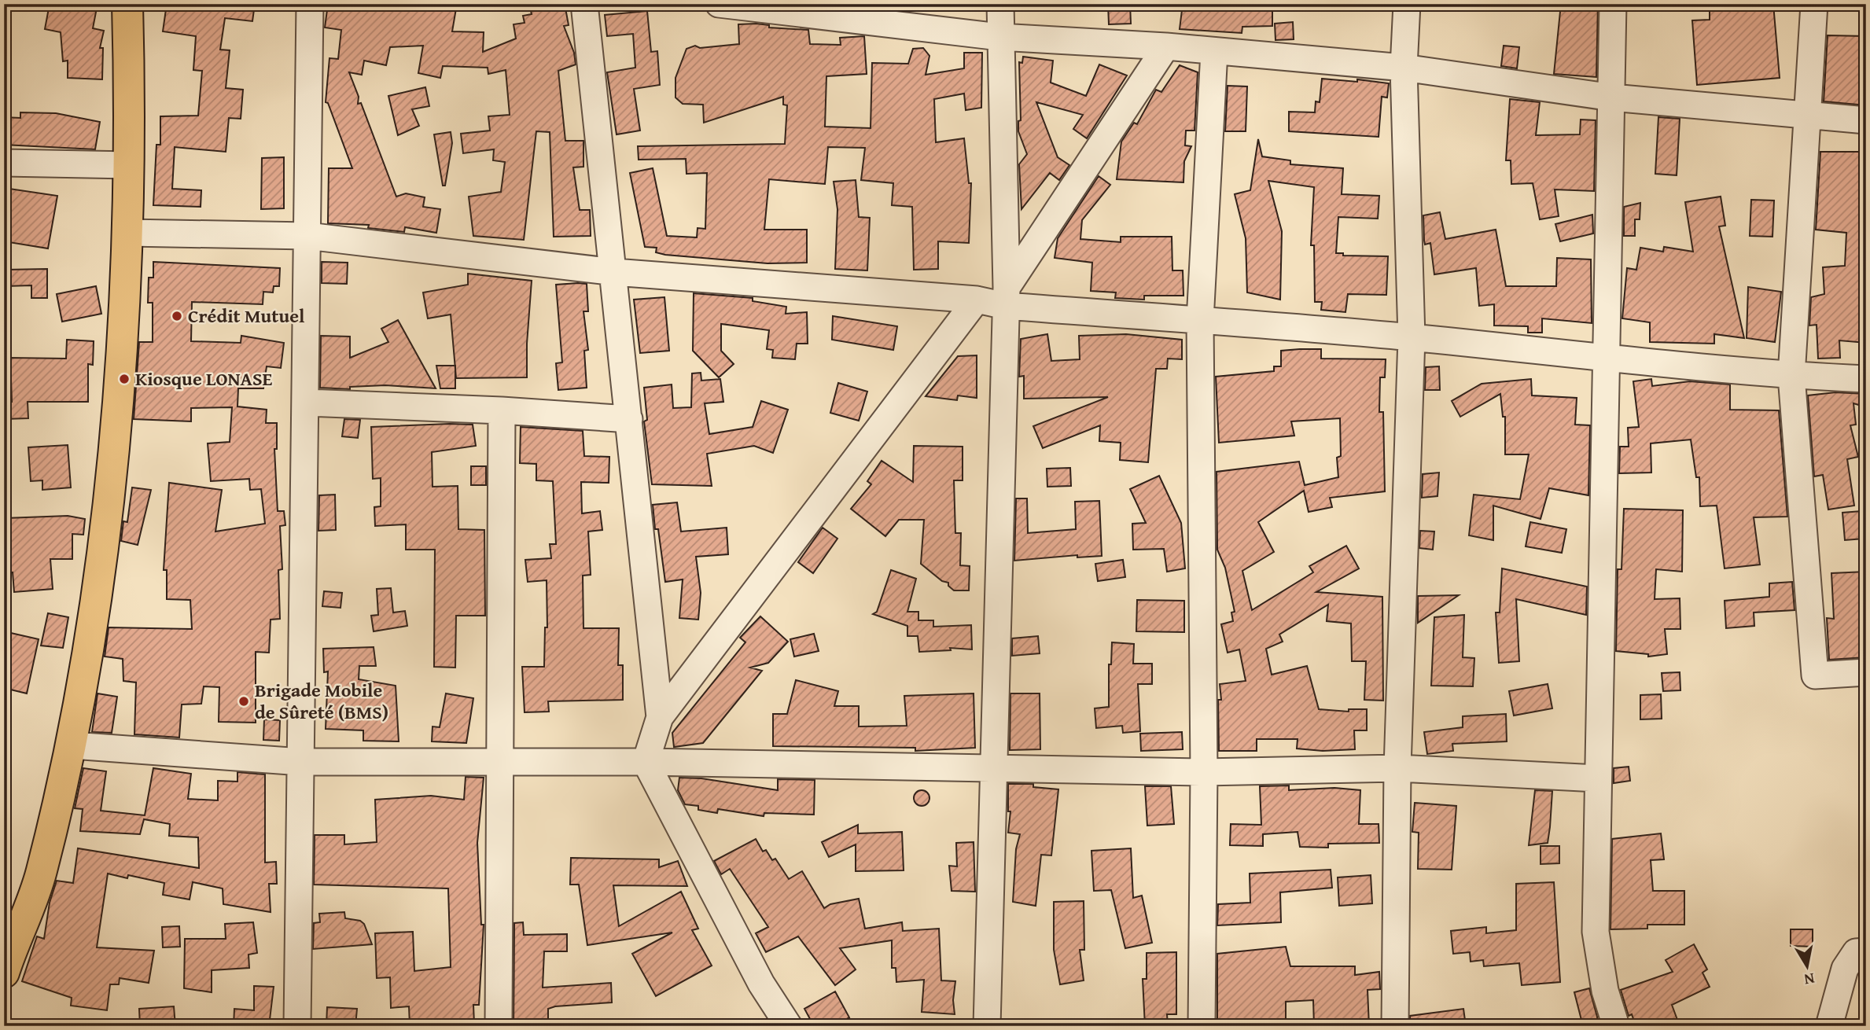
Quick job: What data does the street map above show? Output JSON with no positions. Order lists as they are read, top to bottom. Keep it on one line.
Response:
{"places":["Crédit Mutuel","Kiosque LONASE","Brigade Mobile de Sûreté (BMS)"],"north":"bottom"}
